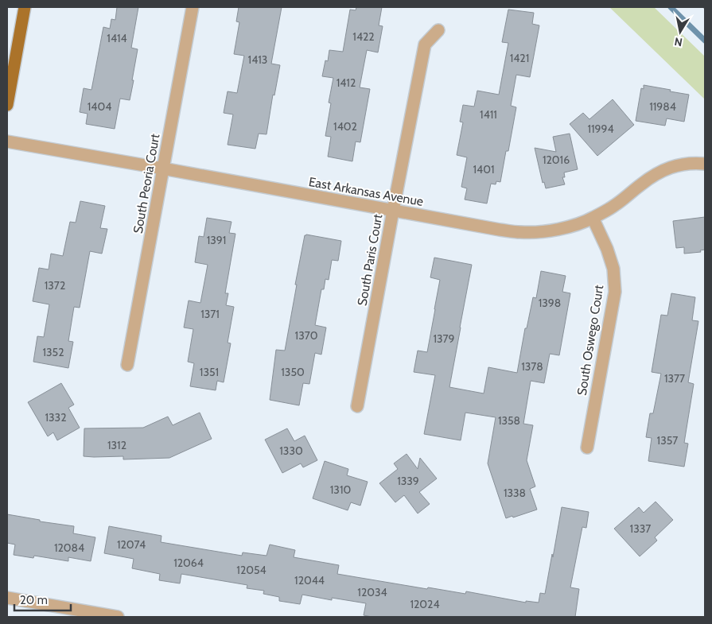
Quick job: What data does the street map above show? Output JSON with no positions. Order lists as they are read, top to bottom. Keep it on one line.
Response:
{"streets":{"street":["South Peoria Court","East Arkansas Avenue","South Paris Court","South Oswego Court"]},"crossings":[["South Peoria Court","East Arkansas Avenue"],["East Arkansas Avenue","South Paris Court"],["East Arkansas Avenue","South Oswego Court"]],"house_numbers":["1422","1414","1421","1413","1412","1404","11984","1411","1402","11994","12016","1401","1391","1372","1398","1371","1370","1379","1352","1378","1351","1350","1377","1332","1358","1357","1312","1330","1339","1310","1338","1337","12074","12084","12064","12054","12044","12034","12024"],"scale_bar":"20 m","north":"bottom"}
